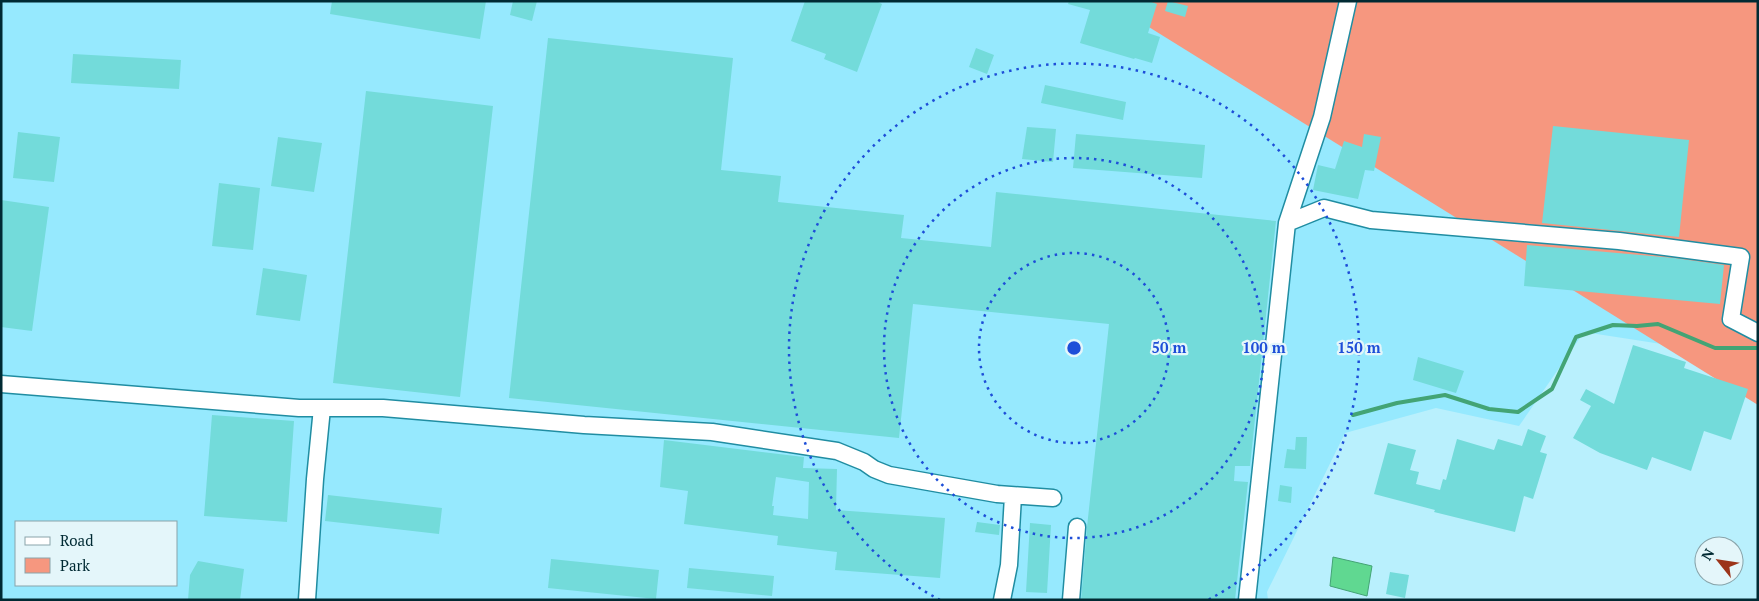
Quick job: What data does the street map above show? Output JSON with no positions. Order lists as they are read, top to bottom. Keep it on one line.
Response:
{"legend":["Road","Park"],"north":"top left","rings":["50 m","100 m","150 m"]}
